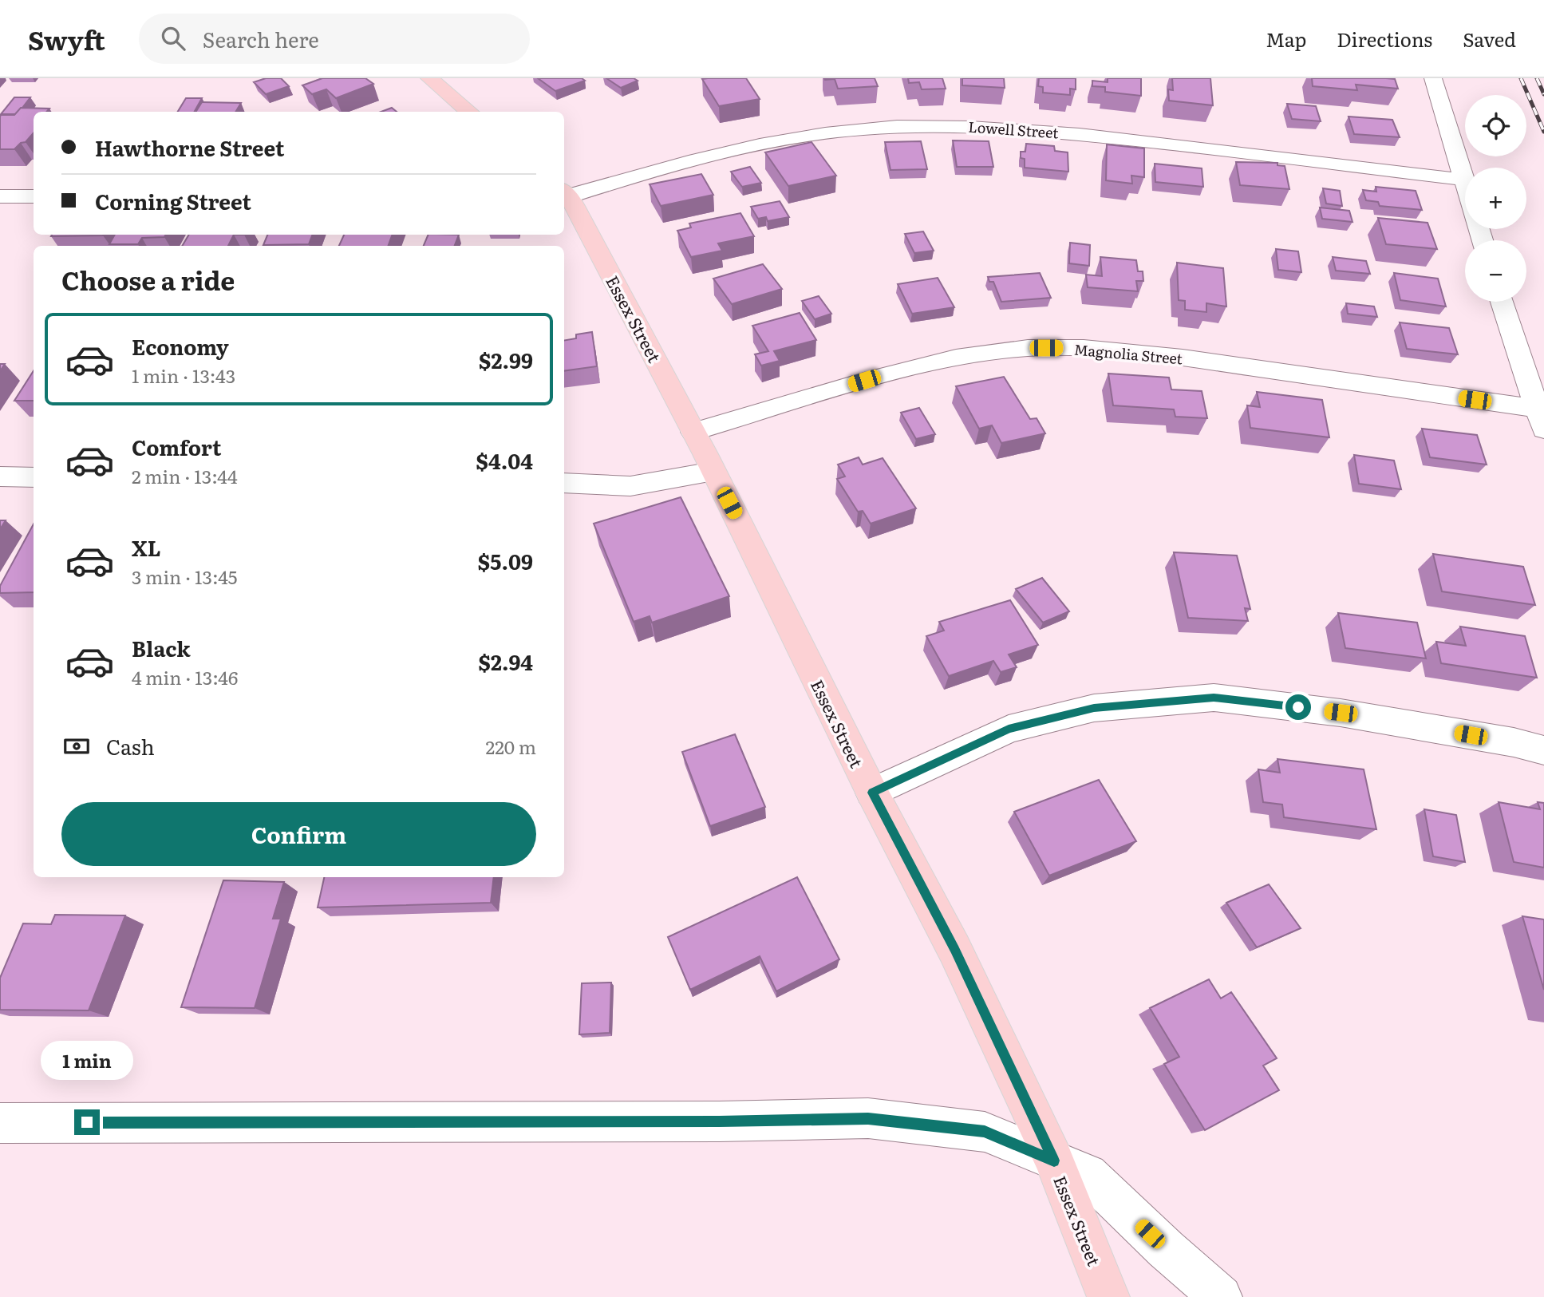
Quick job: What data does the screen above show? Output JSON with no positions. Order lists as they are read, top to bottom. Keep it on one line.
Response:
{"streets":{"main road":["Essex Street"],"street":["Lowell Street","Magnolia Street"]},"crossings":[["Lowell Street","Essex Street"],["Essex Street","Magnolia Street"]],"page":{"header":"Swyft","search":"Search here","nav":["Map","Directions","Saved"],"map_buttons":["+","−"],"banner":["Hawthorne Street","Corning Street"],"heading":"Choose a ride","list":[{"name":"Economy","note":"1 min · 13:43","value":"$2.99"},{"name":"Comfort","note":"2 min · 13:44","value":"$4.04"},{"name":"XL","note":"3 min · 13:45","value":"$5.09"},{"name":"Black","note":"4 min · 13:46","value":"$2.94"}],"pay":["Cash","220 m"],"buttons":"Confirm","bubble":"1 min"}}
